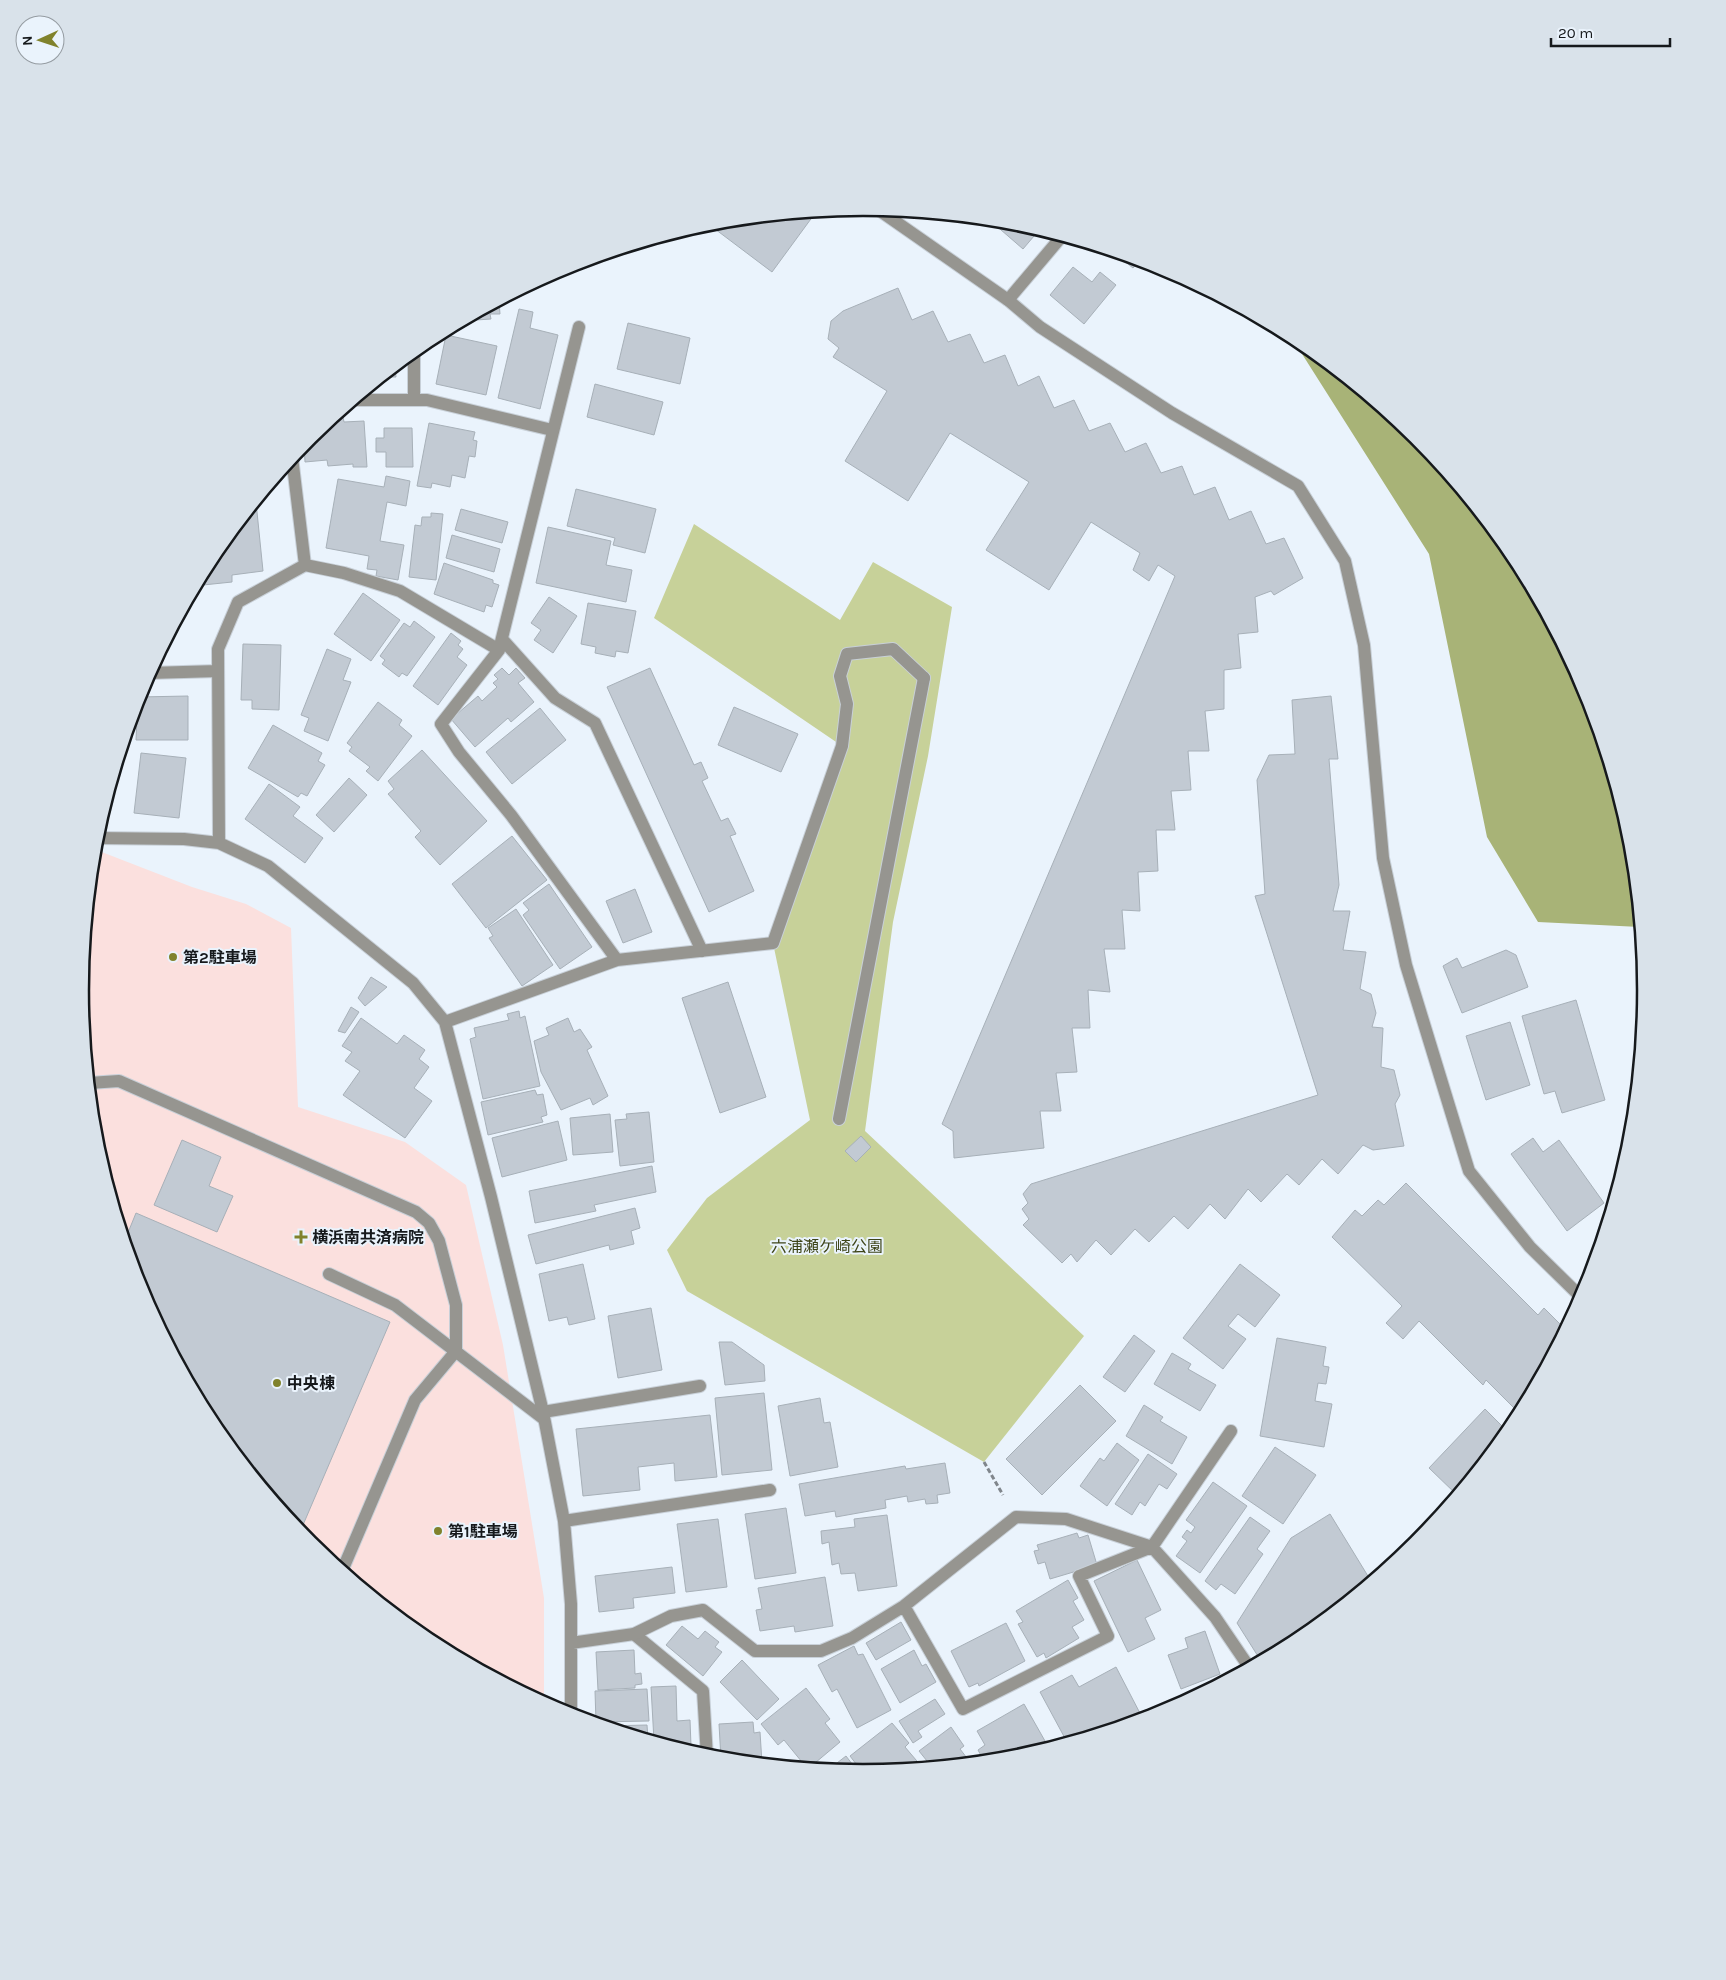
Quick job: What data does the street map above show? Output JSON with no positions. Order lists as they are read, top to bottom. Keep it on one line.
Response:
{"parks":["六浦瀬ケ崎公園"],"places":{"other":["第2駐車場","中央棟","第1駐車場"],"health":["横浜南共済病院"]},"scale_bar":"20 m","north":"left"}
